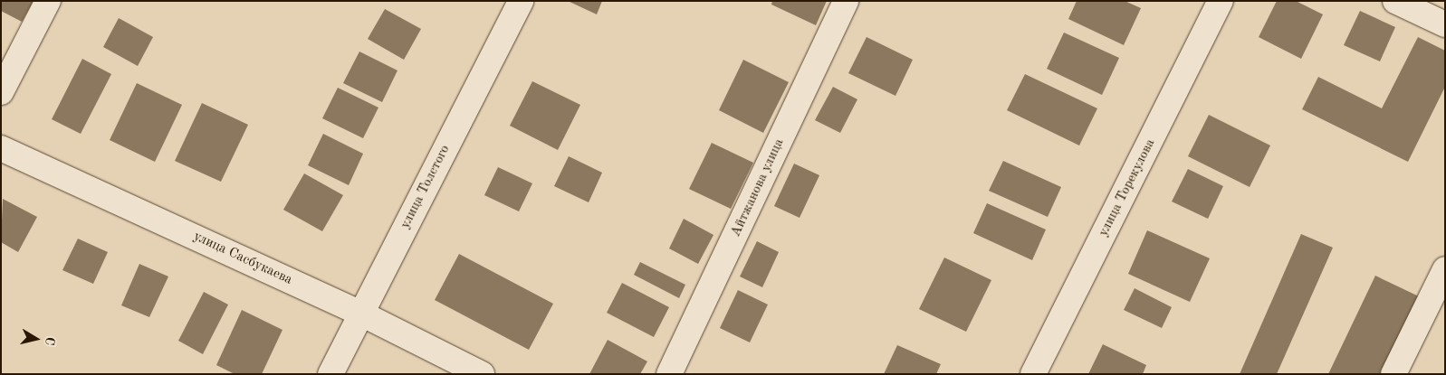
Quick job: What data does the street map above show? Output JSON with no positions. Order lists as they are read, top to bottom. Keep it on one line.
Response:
{"streets":{"street":["улица Толстого","Айтжанова улица","улица Торекулова","улица Сасбукаева"]},"crossings":[["улица Толстого","улица Сасбукаева"]],"north":"right"}
